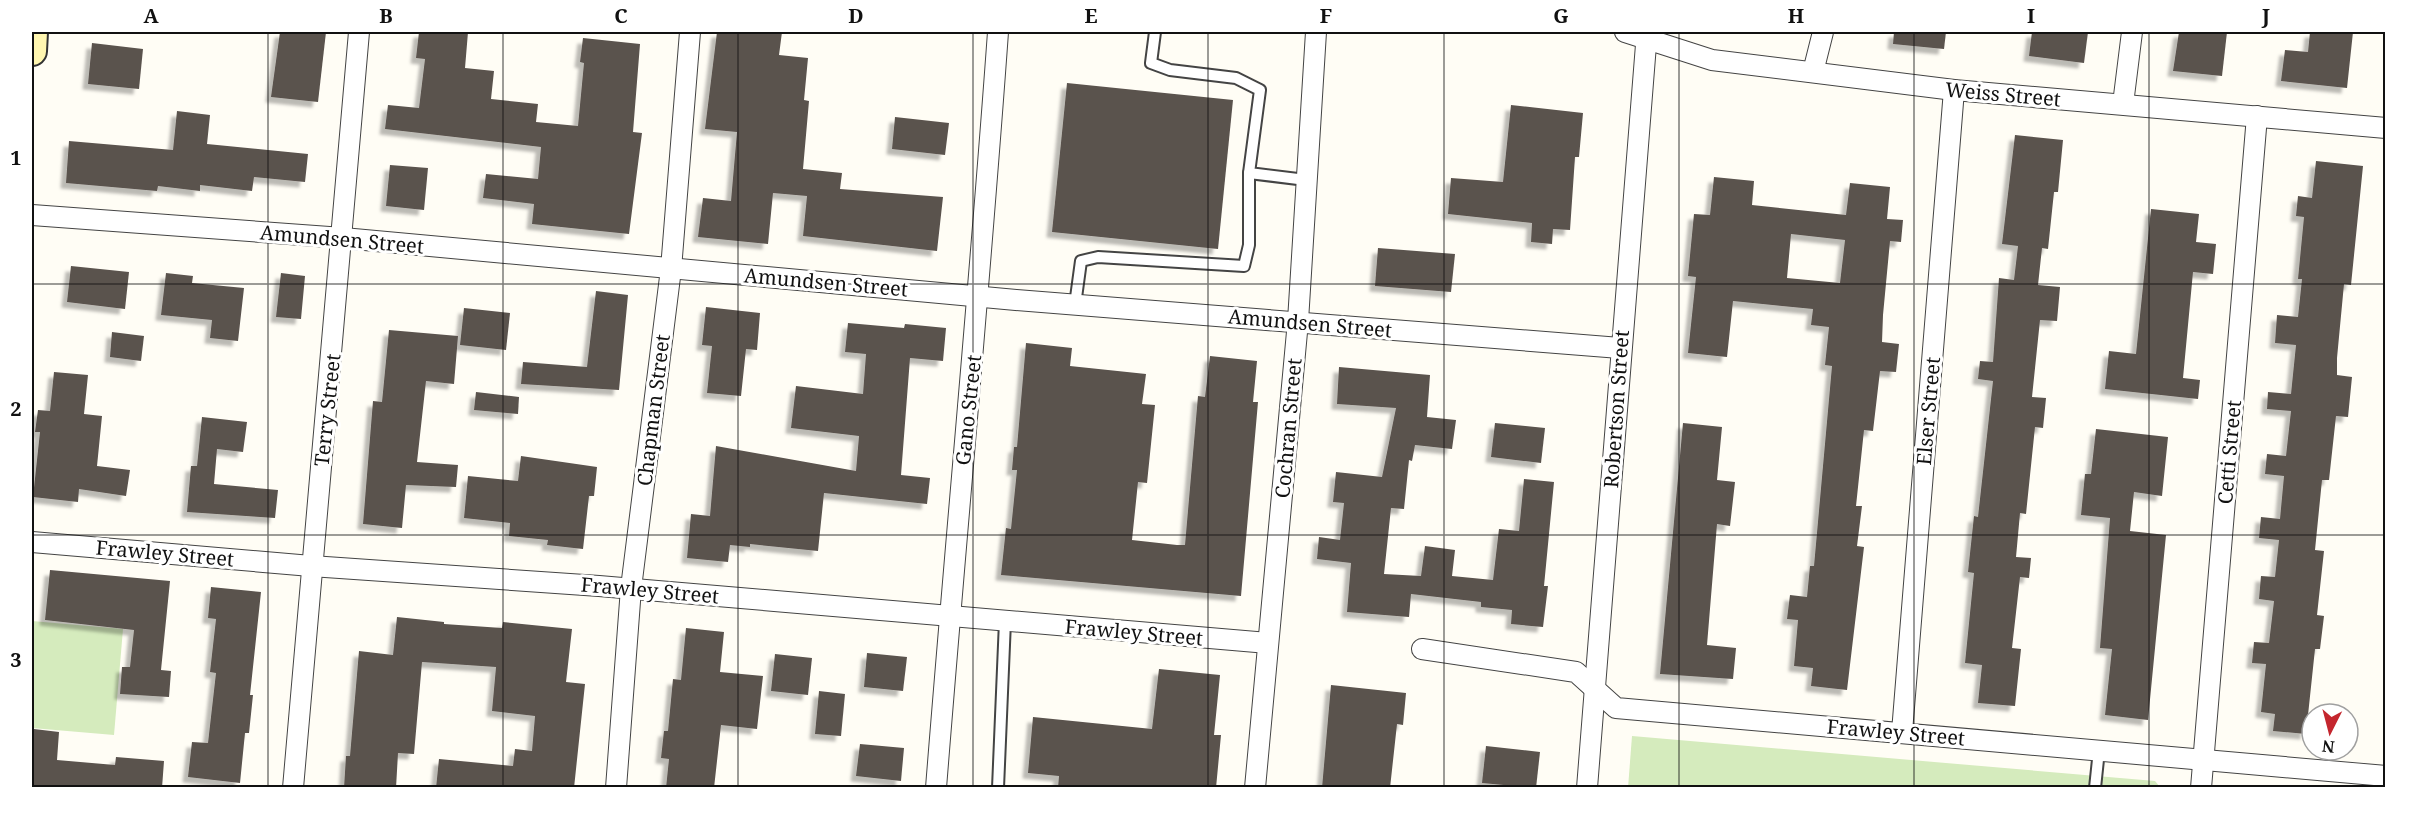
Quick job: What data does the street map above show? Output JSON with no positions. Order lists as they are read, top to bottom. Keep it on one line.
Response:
{"streets":{"street":["Weiss Street","Amundsen Street","Robertson Street","Terry Street","Chapman Street","Gano Street","Elser Street","Cochran Street","Cetti Street","Frawley Street"]},"crossings":[["Weiss Street","Robertson Street"],["Weiss Street","Elser Street"],["Weiss Street","Cetti Street"],["Amundsen Street","Robertson Street"],["Amundsen Street","Terry Street"],["Amundsen Street","Chapman Street"],["Amundsen Street","Gano Street"],["Amundsen Street","Cochran Street"],["Robertson Street","Frawley Street"],["Terry Street","Frawley Street"],["Chapman Street","Frawley Street"],["Gano Street","Frawley Street"],["Elser Street","Frawley Street"],["Cochran Street","Frawley Street"],["Cetti Street","Frawley Street"]],"north":"bottom","grid":{"columns":["A","B","C","D","E","F","G","H","I","J"],"rows":["1","2","3"]}}
